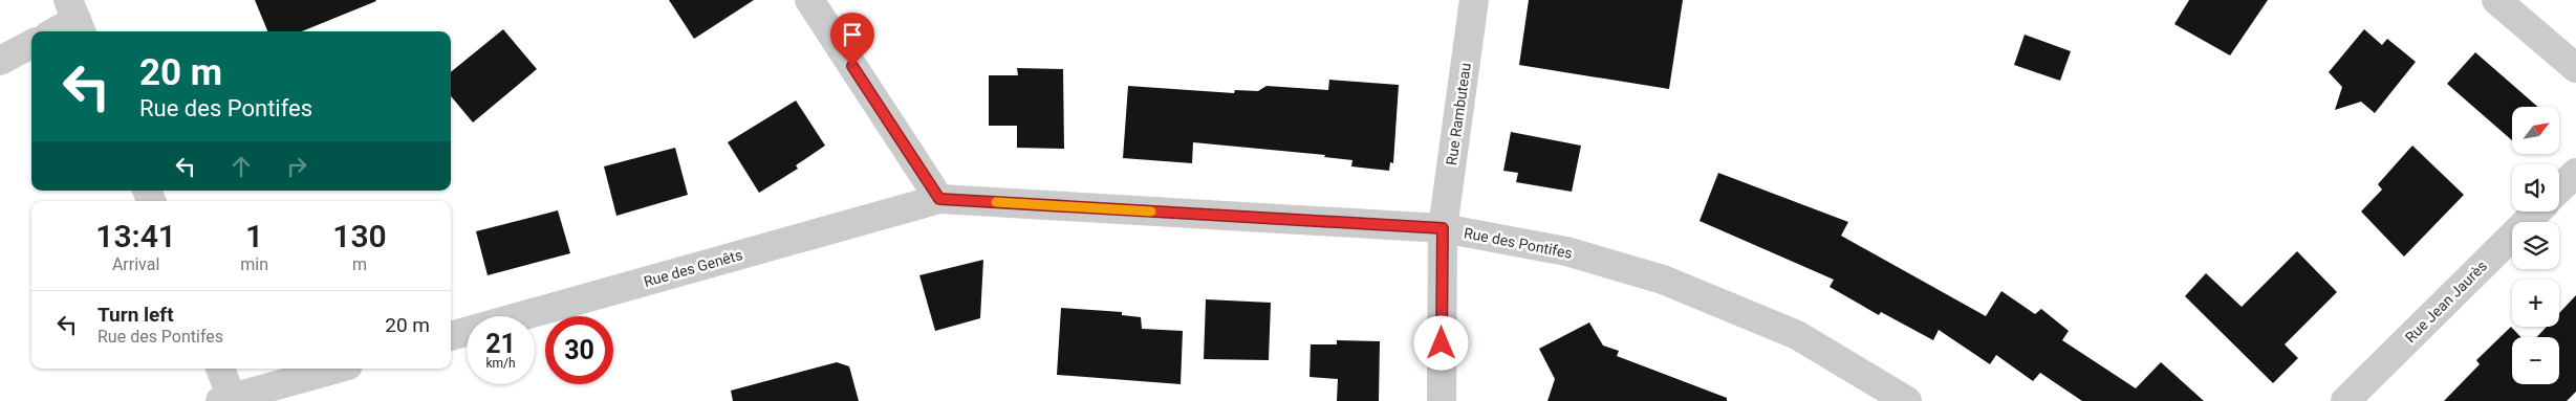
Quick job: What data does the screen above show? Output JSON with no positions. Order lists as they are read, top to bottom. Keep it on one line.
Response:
{"streets":{"street":["Rue Rambuteau","Rue des Pontifes","Rue des Genêts","Rue Jean Jaurès"]},"crossings":[["Rue Rambuteau","Rue des Pontifes"],["Rue des Pontifes","Rue des Genêts"]],"north":"top right","page":{"turn":["20 m","Rue des Pontifes"],"map_buttons":["+","−"],"eta":["13:41","Arrival","1","min","130","m"],"list":[{"name":"Turn left","note":"Rue des Pontifes","value":"20 m"}],"speed":"21 km/h","limit":"30"}}
